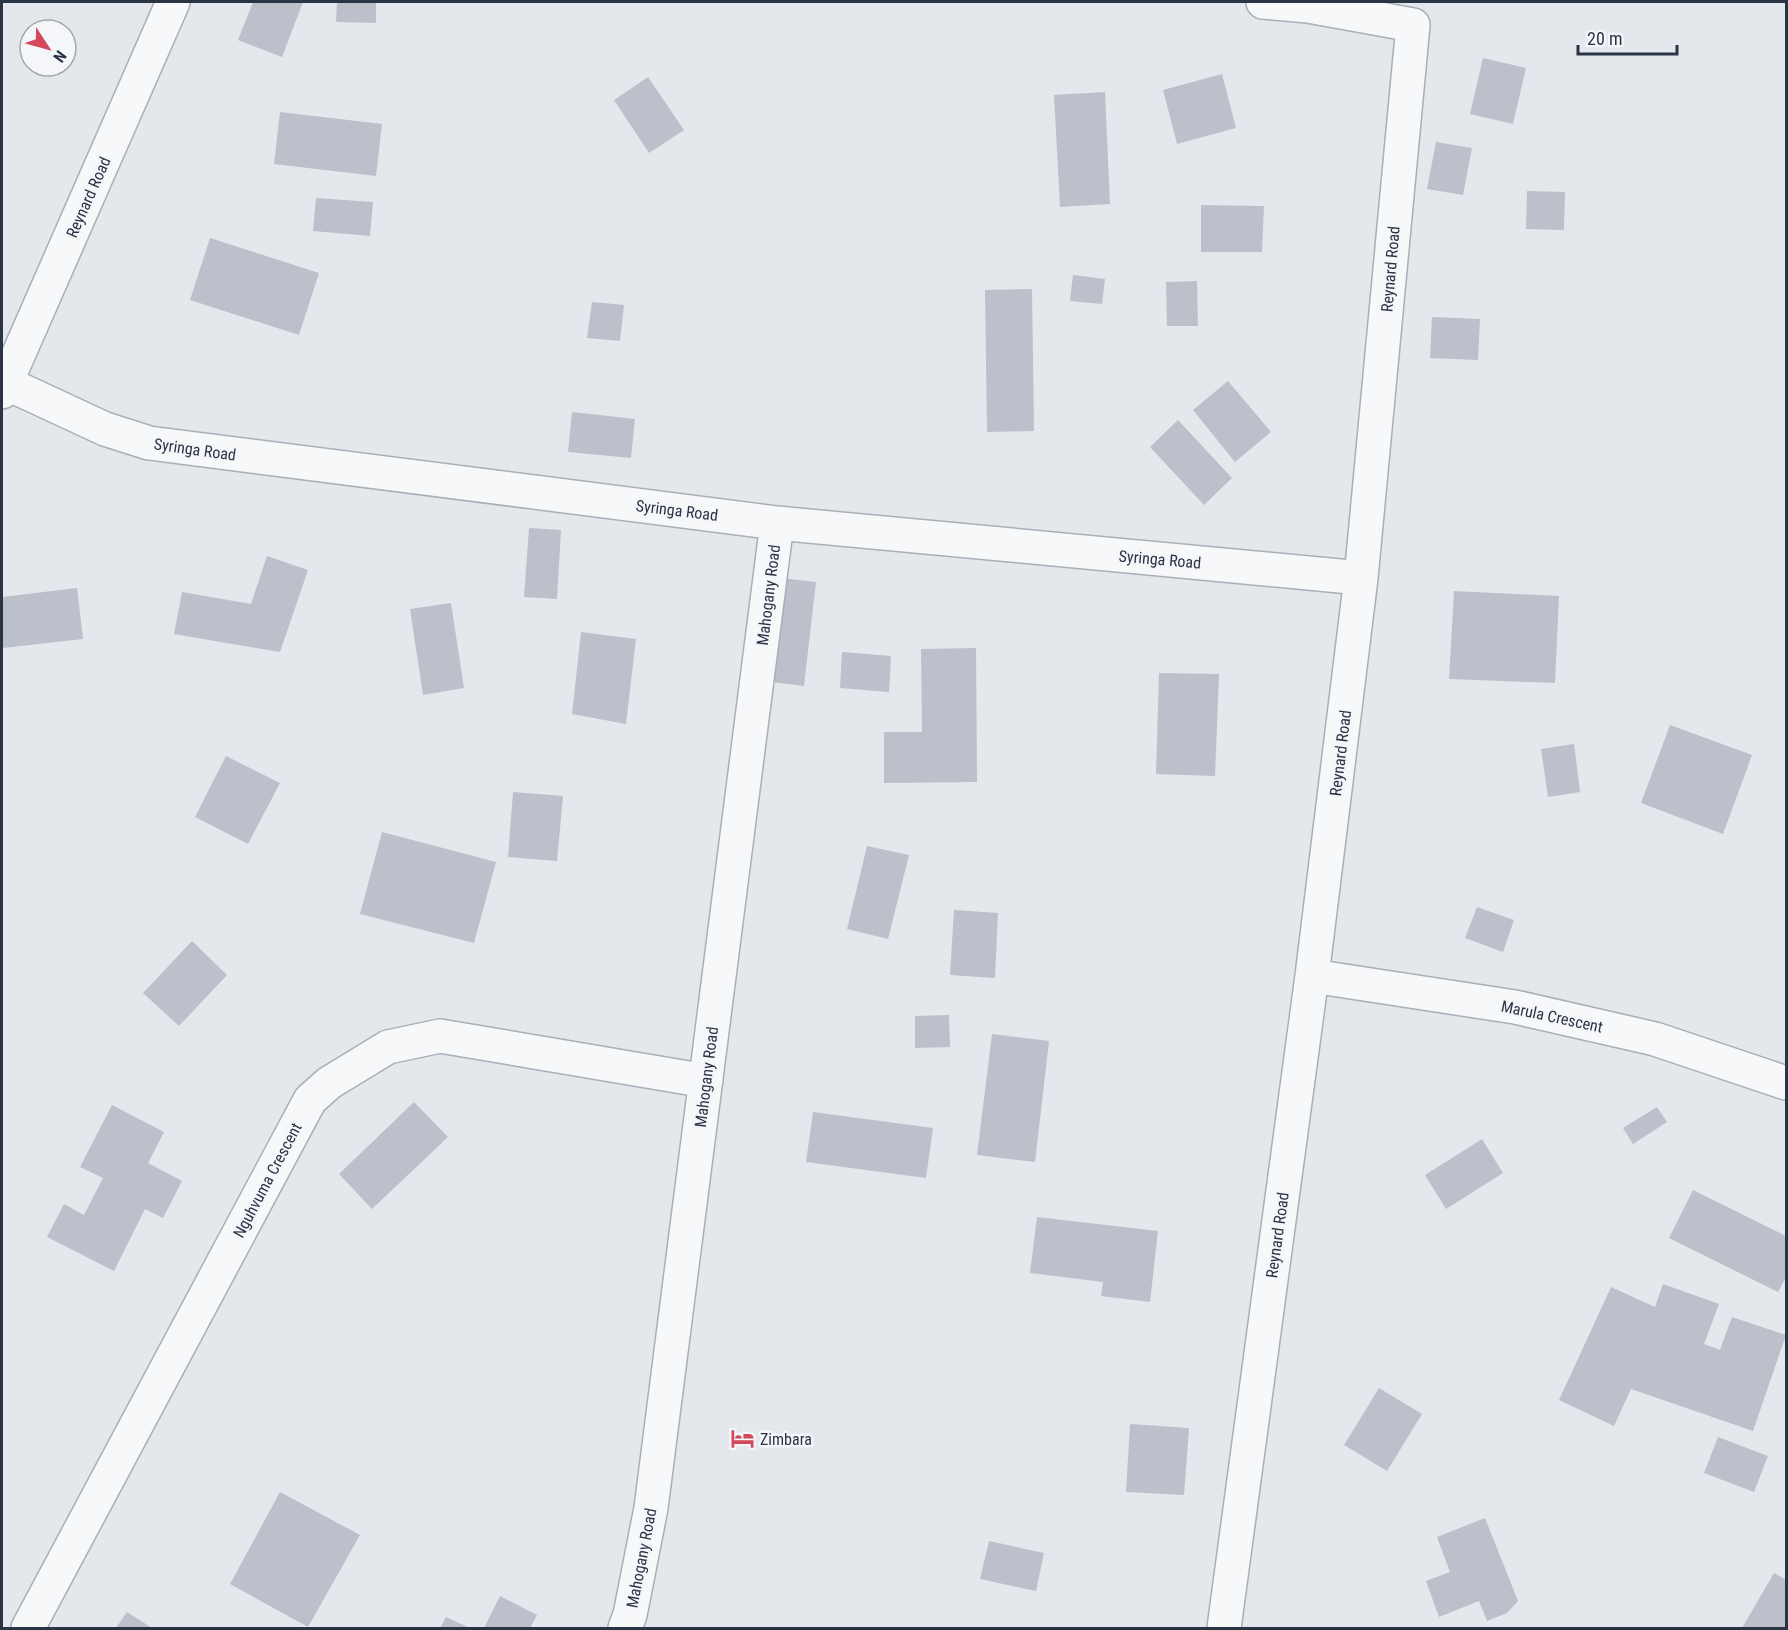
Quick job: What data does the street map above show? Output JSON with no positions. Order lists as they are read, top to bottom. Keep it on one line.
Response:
{"streets":{"street":["Reynard Road","Syringa Road","Mahogany Road","Marula Crescent","Nguhvuma Crescent"]},"crossings":[["Reynard Road","Syringa Road"],["Reynard Road","Marula Crescent"],["Syringa Road","Mahogany Road"],["Mahogany Road","Nguhvuma Crescent"]],"places":{"hotel":["Zimbara"]},"scale_bar":"20 m","north":"bottom right"}
